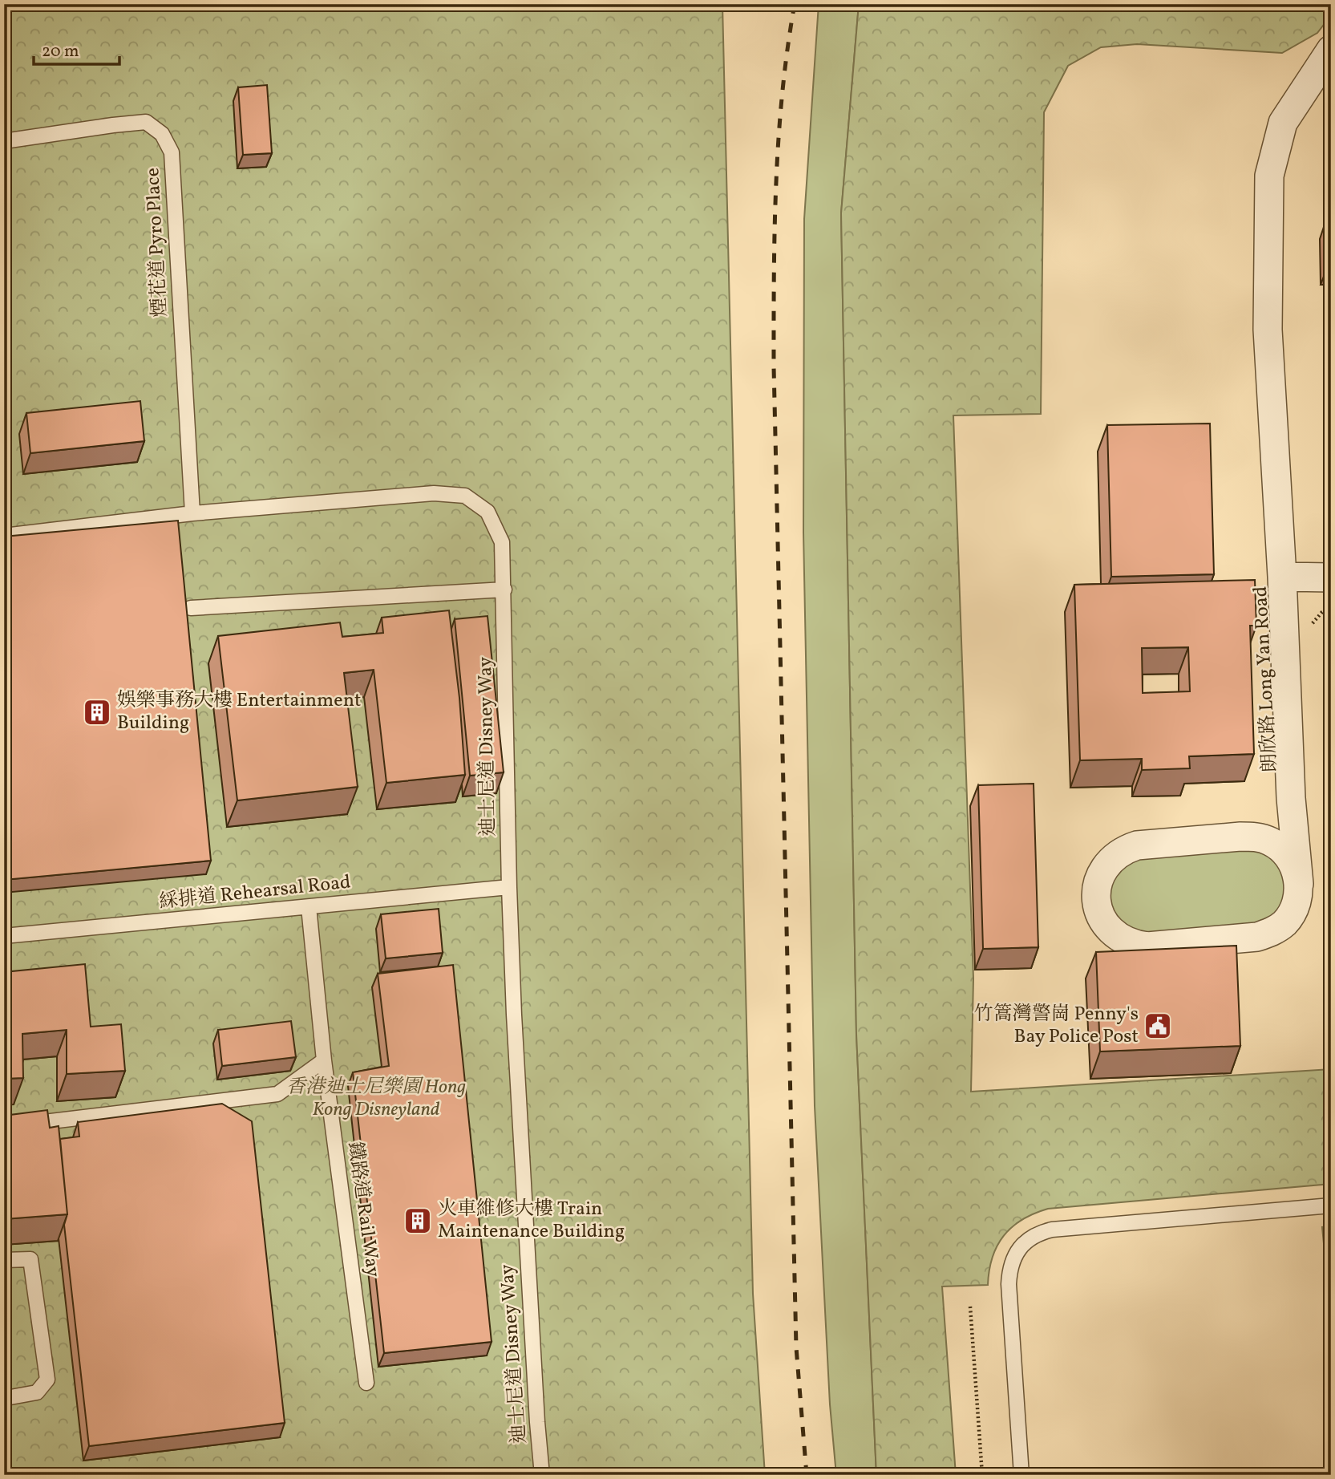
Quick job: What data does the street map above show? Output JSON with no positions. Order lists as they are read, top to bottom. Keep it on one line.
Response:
{"streets":{"street":["朗欣路 Long Yan Road"],"lane":["煙花道 Pyro Place","迪士尼道 Disney Way","綵排道 Rehearsal Road","鐵路道 Rail Way"]},"crossings":[["煙花道 Pyro Place","迪士尼道 Disney Way"],["迪士尼道 Disney Way","綵排道 Rehearsal Road"],["綵排道 Rehearsal Road","鐵路道 Rail Way"]],"parks":["香港迪士尼樂園 Hong Kong Disneyland"],"places":{"building":["娛樂事務大樓 Entertainment Building","火車維修大樓 Train Maintenance Building"],"public building":["竹篙灣警崗 Penny's Bay Police Post"]},"scale_bar":"20 m"}
